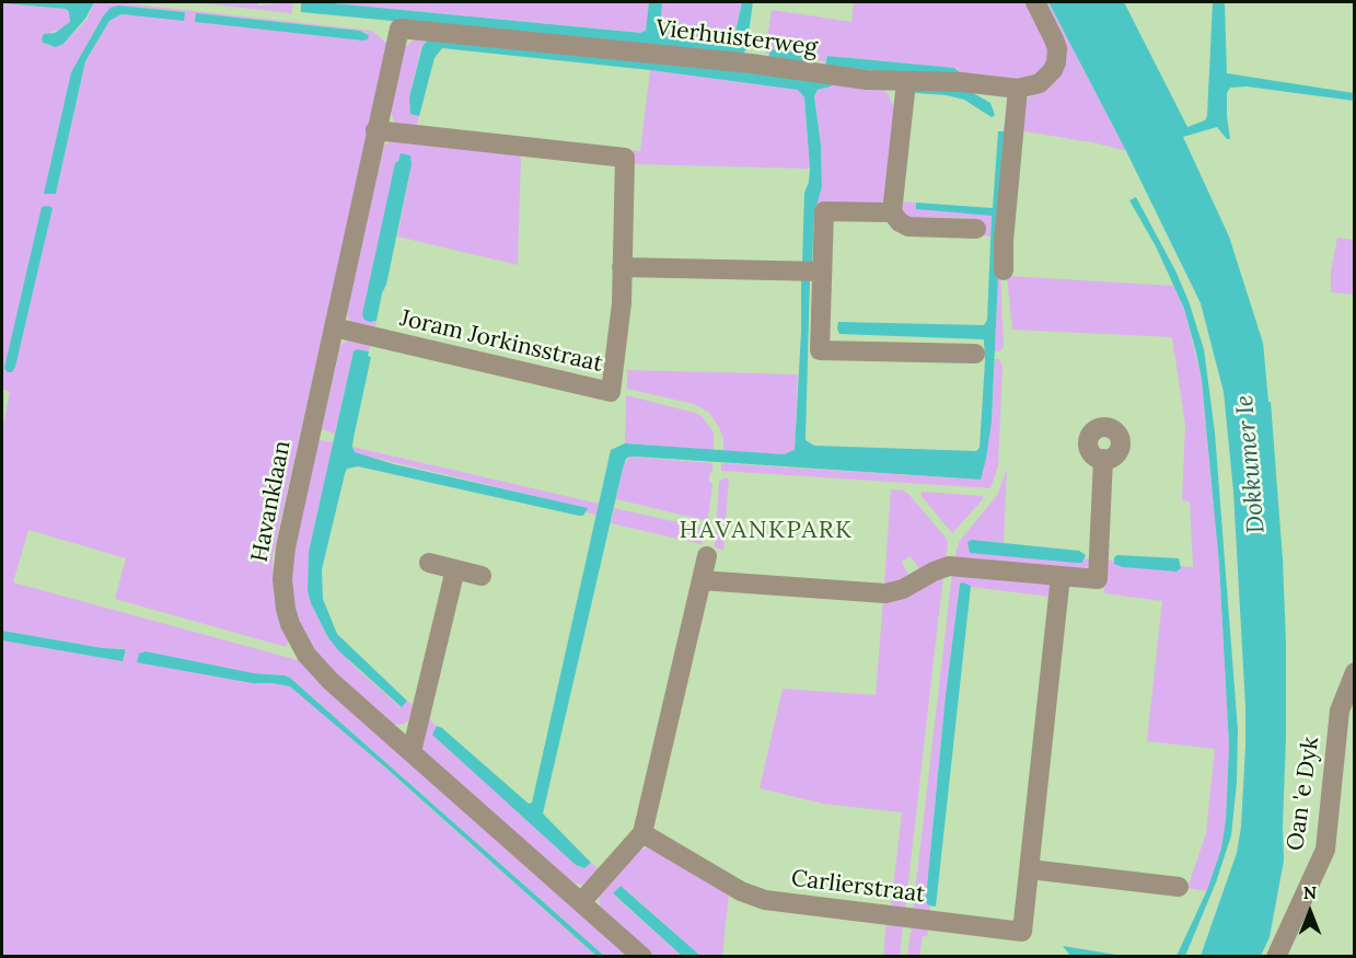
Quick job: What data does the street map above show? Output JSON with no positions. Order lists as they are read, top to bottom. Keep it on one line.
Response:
{"streets":{"street":["Vierhuisterweg","Joram Jorkinsstraat","Havanklaan","Oan 'e Dyk","Carlierstraat"]},"crossings":[["Vierhuisterweg","Havanklaan"],["Joram Jorkinsstraat","Havanklaan"]],"districts":["HAVANKPARK"],"water":["Dokkumer Ie"],"north":"top"}
